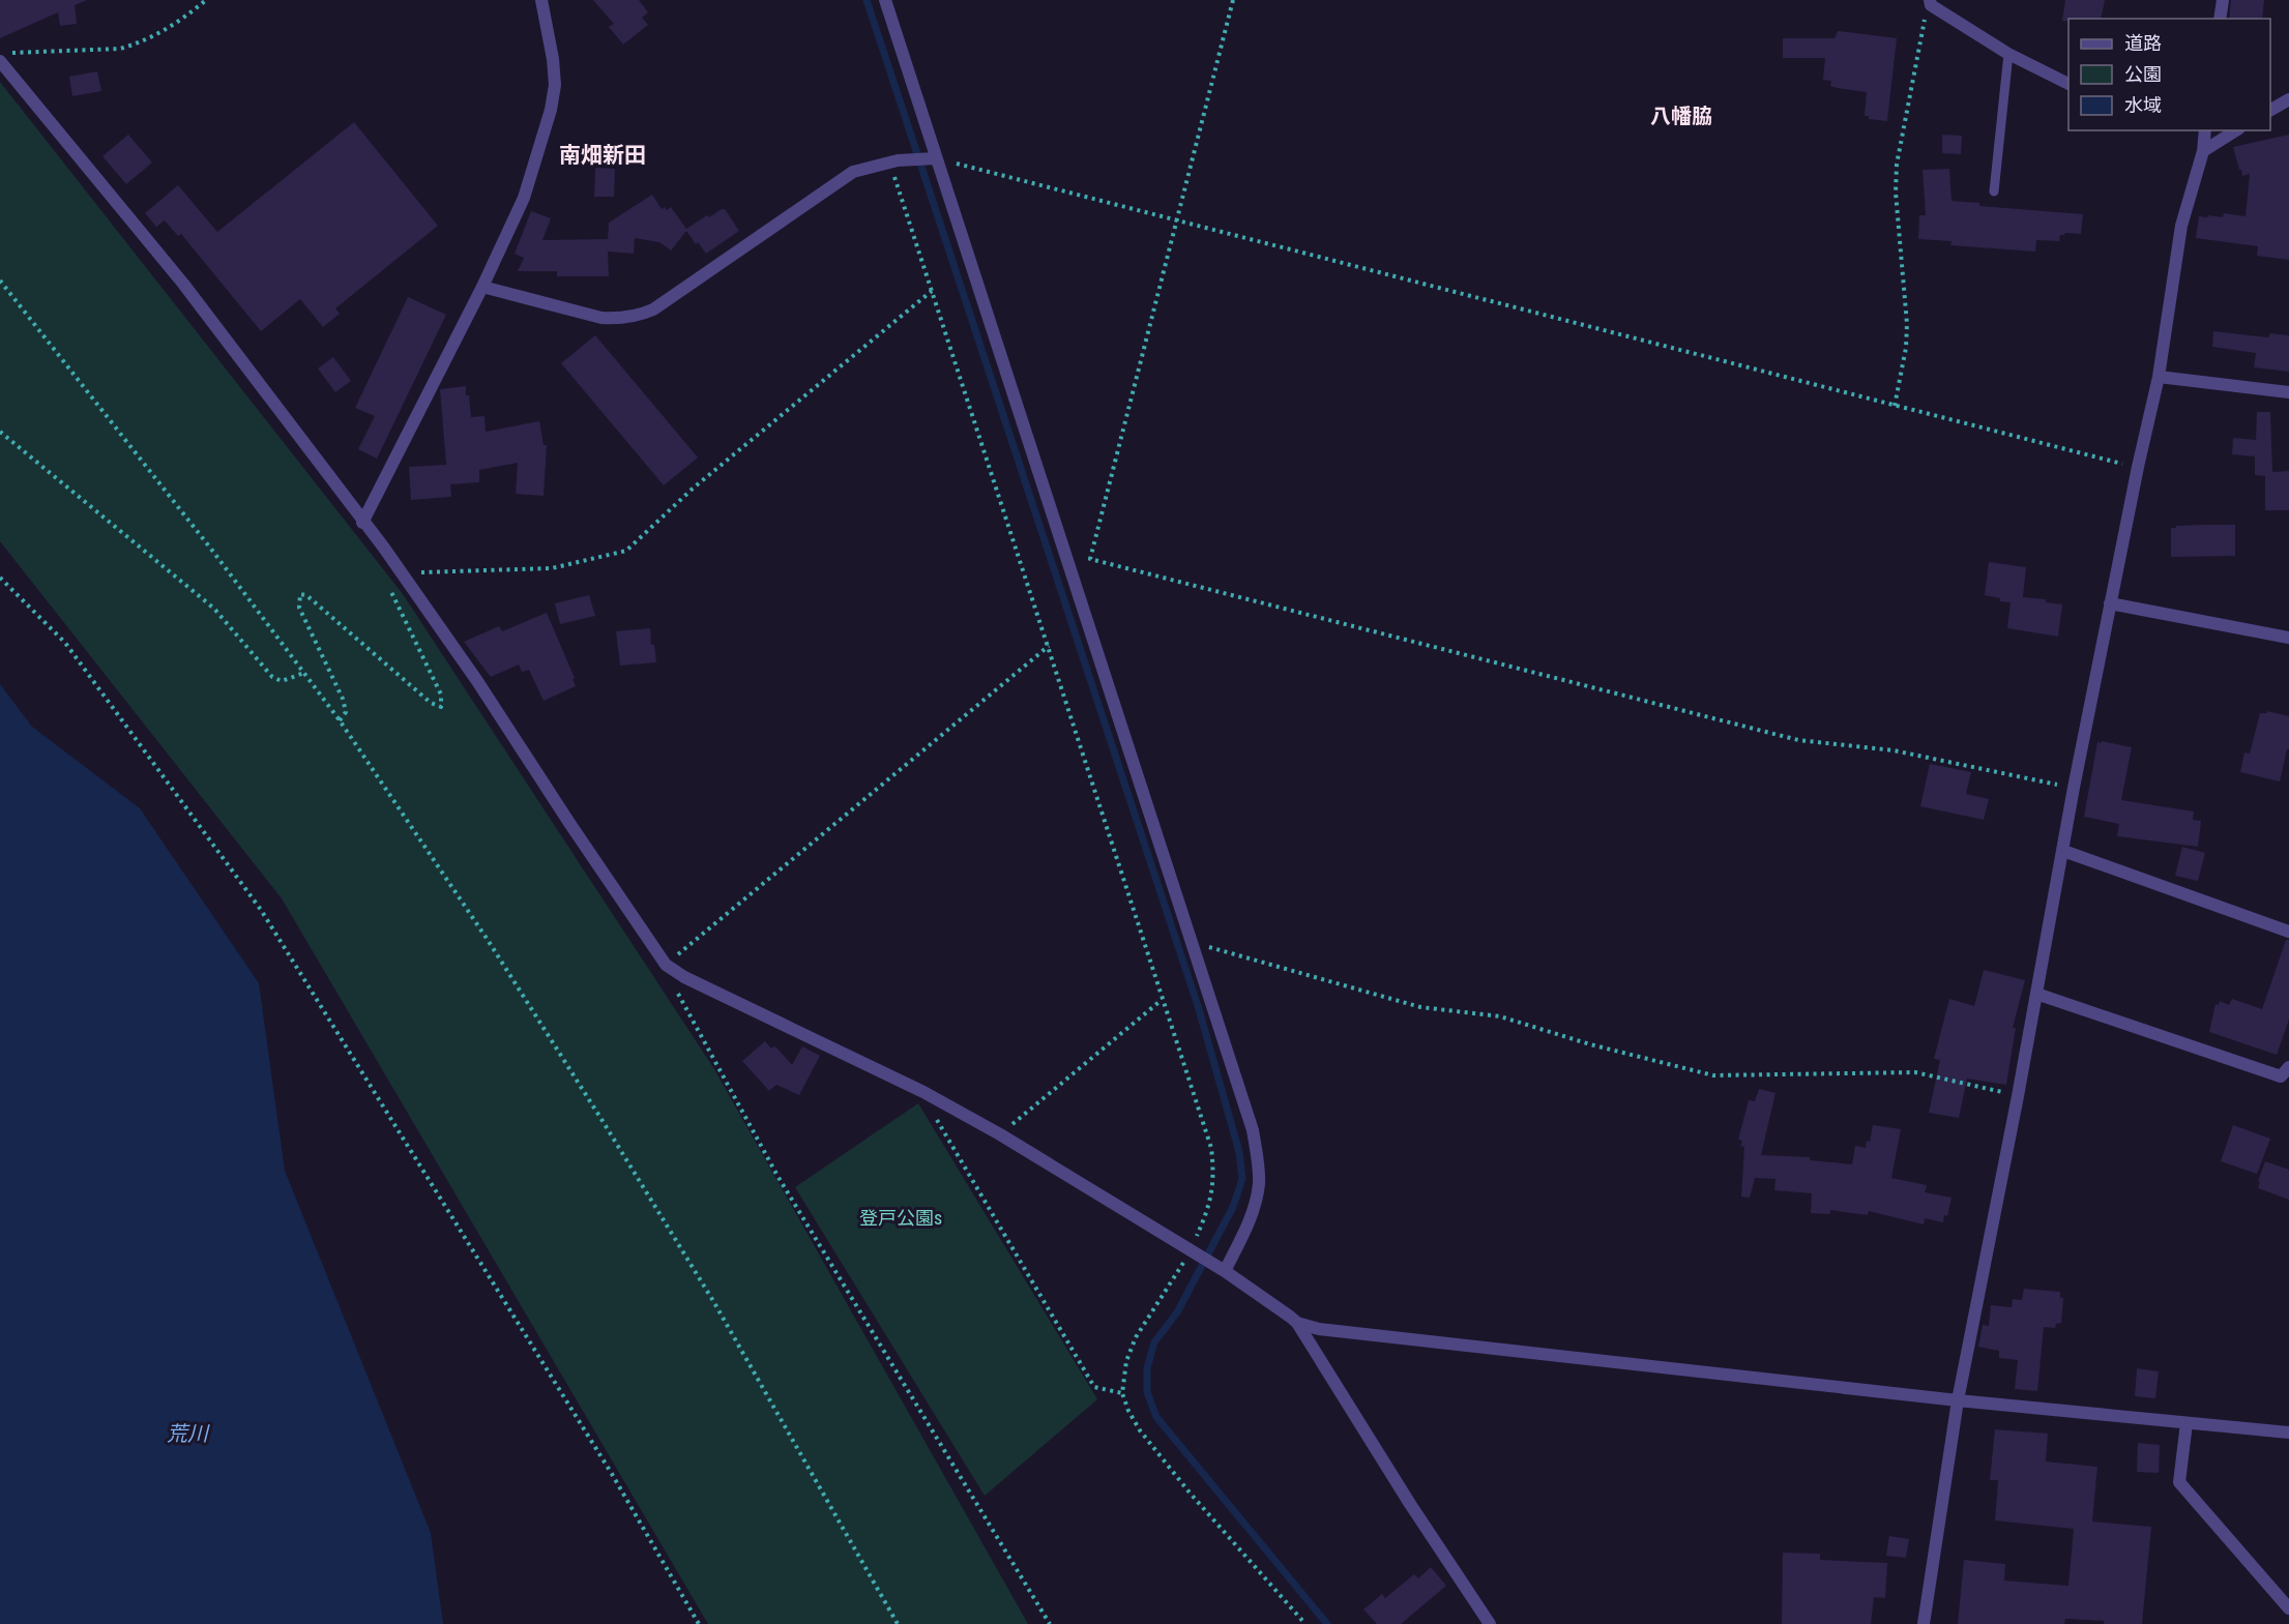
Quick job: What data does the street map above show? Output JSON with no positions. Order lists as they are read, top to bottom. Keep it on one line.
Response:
{"districts":["八幡脇","南畑新田"],"water":["荒川"],"parks":["登戸公園s"],"legend":["道路","公園","水域"]}
